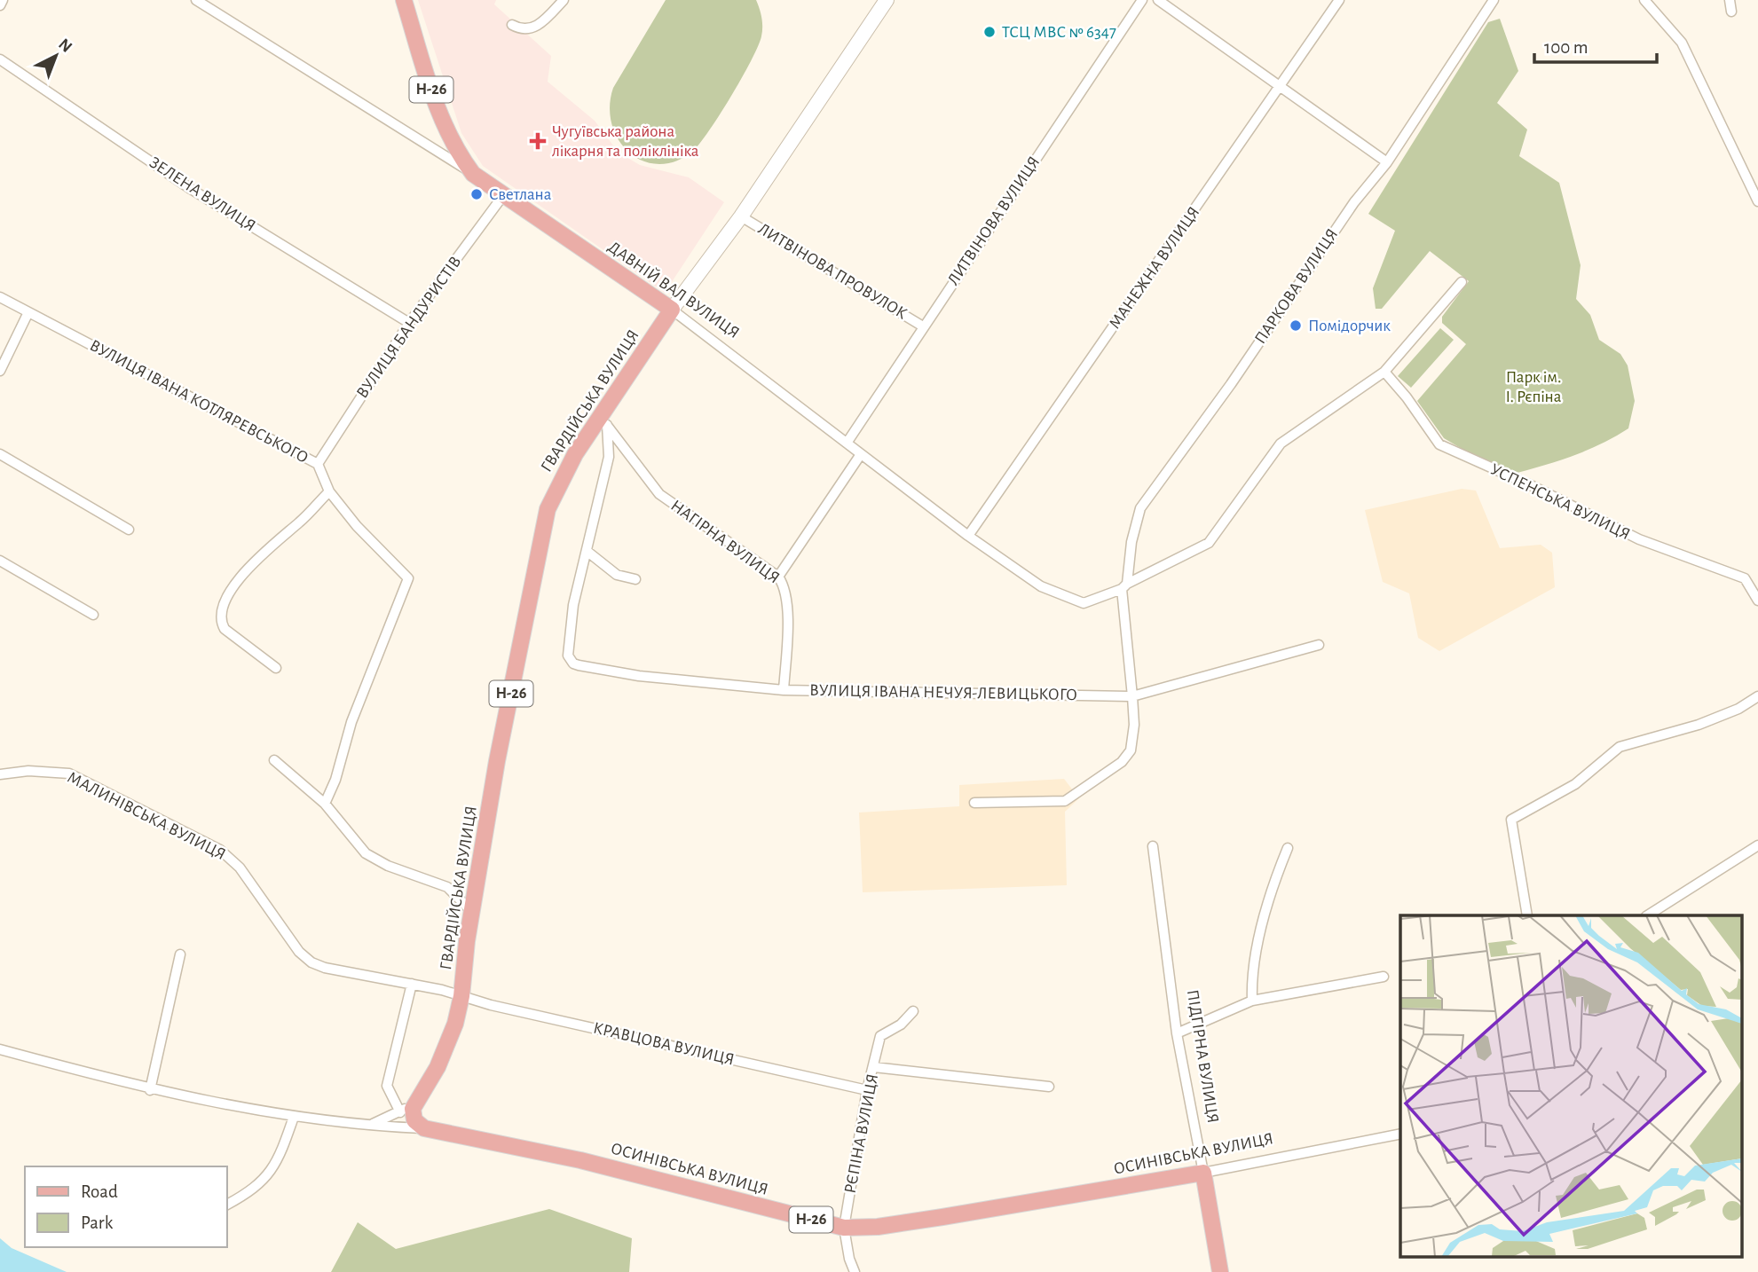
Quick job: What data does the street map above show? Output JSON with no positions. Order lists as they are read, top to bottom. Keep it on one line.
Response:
{"streets":{"main road":["Н-26","ДАВНІЙ ВАЛ ВУЛИЦЯ","ГВАРДІЙСЬКА ВУЛИЦЯ","ПІДГІРНА ВУЛИЦЯ","ОСИНІВСЬКА ВУЛИЦЯ"],"street":["ЗЕЛЕНА ВУЛИЦЯ","ЛИТВІНОВА ВУЛИЦЯ","МАНЕЖНА ВУЛИЦЯ","ЛИТВІНОВА ПРОВУЛОК","ПАРКОВА ВУЛИЦЯ","ВУЛИЦЯ БАНДУРИСТІВ","ВУЛИЦЯ ІВАНА КОТЛЯРЕВСЬКОГО","УСПЕНСЬКА ВУЛИЦЯ","НАГІРНА ВУЛИЦЯ","ВУЛИЦЯ ІВАНА НЕЧУЯ-ЛЕВИЦЬКОГО","МАЛИНІВСЬКА ВУЛИЦЯ","КРАВЦОВА ВУЛИЦЯ","РЄПІНА ВУЛИЦЯ"]},"crossings":[["Н-26","ДАВНІЙ ВАЛ ВУЛИЦЯ"],["ЗЕЛЕНА ВУЛИЦЯ","ВУЛИЦЯ БАНДУРИСТІВ"],["ЛИТВІНОВА ВУЛИЦЯ","ЛИТВІНОВА ПРОВУЛОК"],["ЛИТВІНОВА ВУЛИЦЯ","ДАВНІЙ ВАЛ ВУЛИЦЯ"],["МАНЕЖНА ВУЛИЦЯ","ДАВНІЙ ВАЛ ВУЛИЦЯ"],["ЛИТВІНОВА ПРОВУЛОК","ГВАРДІЙСЬКА ВУЛИЦЯ"],["ПАРКОВА ВУЛИЦЯ","ДАВНІЙ ВАЛ ВУЛИЦЯ"],["ПАРКОВА ВУЛИЦЯ","ВУЛИЦЯ ІВАНА НЕЧУЯ-ЛЕВИЦЬКОГО"],["ДАВНІЙ ВАЛ ВУЛИЦЯ","ВУЛИЦЯ БАНДУРИСТІВ"],["ДАВНІЙ ВАЛ ВУЛИЦЯ","ГВАРДІЙСЬКА ВУЛИЦЯ"],["ДАВНІЙ ВАЛ ВУЛИЦЯ","УСПЕНСЬКА ВУЛИЦЯ"],["ВУЛИЦЯ БАНДУРИСТІВ","ВУЛИЦЯ ІВАНА КОТЛЯРЕВСЬКОГО"],["ГВАРДІЙСЬКА ВУЛИЦЯ","НАГІРНА ВУЛИЦЯ"],["ГВАРДІЙСЬКА ВУЛИЦЯ","МАЛИНІВСЬКА ВУЛИЦЯ"],["ГВАРДІЙСЬКА ВУЛИЦЯ","КРАВЦОВА ВУЛИЦЯ"],["НАГІРНА ВУЛИЦЯ","ВУЛИЦЯ ІВАНА НЕЧУЯ-ЛЕВИЦЬКОГО"],["МАЛИНІВСЬКА ВУЛИЦЯ","КРАВЦОВА ВУЛИЦЯ"],["КРАВЦОВА ВУЛИЦЯ","РЄПІНА ВУЛИЦЯ"],["ПІДГІРНА ВУЛИЦЯ","ОСИНІВСЬКА ВУЛИЦЯ"],["РЄПІНА ВУЛИЦЯ","ОСИНІВСЬКА ВУЛИЦЯ"]],"parks":["Парк ім. І. Рєпіна"],"places":{"other":["ТСЦ МВС № 6347","Светлана","Помідорчик"],"health":["Чугуївська района лікарня та поліклініка"]},"legend":["Road","Park"],"scale_bar":"100 m","north":"top right"}
